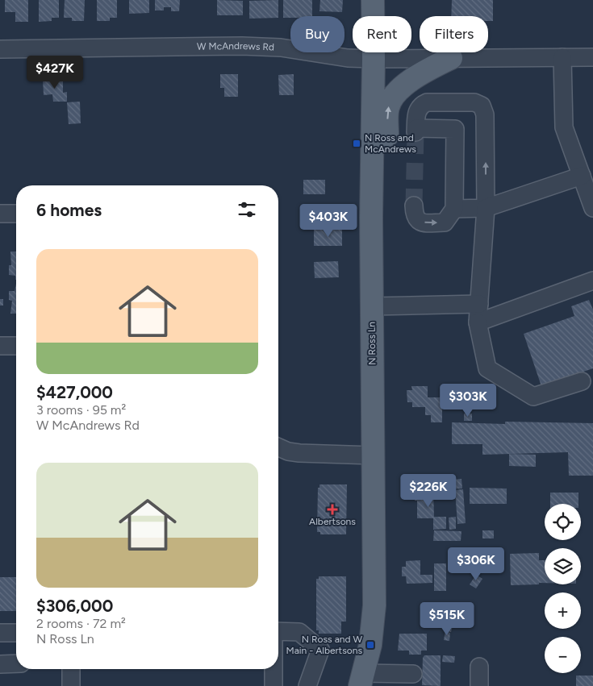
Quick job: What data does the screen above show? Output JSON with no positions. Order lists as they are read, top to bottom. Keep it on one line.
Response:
{"streets":{"main road":["N Ross Ln"],"street":["W McAndrews Rd"]},"crossings":[["W McAndrews Rd","N Ross Ln"]],"places":{"transit":["N Ross and McAndrews","N Ross and W Main - Albertsons"],"health":["Albertsons"]},"page":{"chip":["Buy","Rent","Filters"],"price":["$427K","$403K","$303K","$226K","$306K","$515K"],"heading":"6 homes","list":[{"name":"$427,000","note":"3 rooms · 95 m² · W McAndrews Rd"},{"name":"$306,000","note":"2 rooms · 72 m² · N Ross Ln"}],"map_buttons":["+","−"]}}
